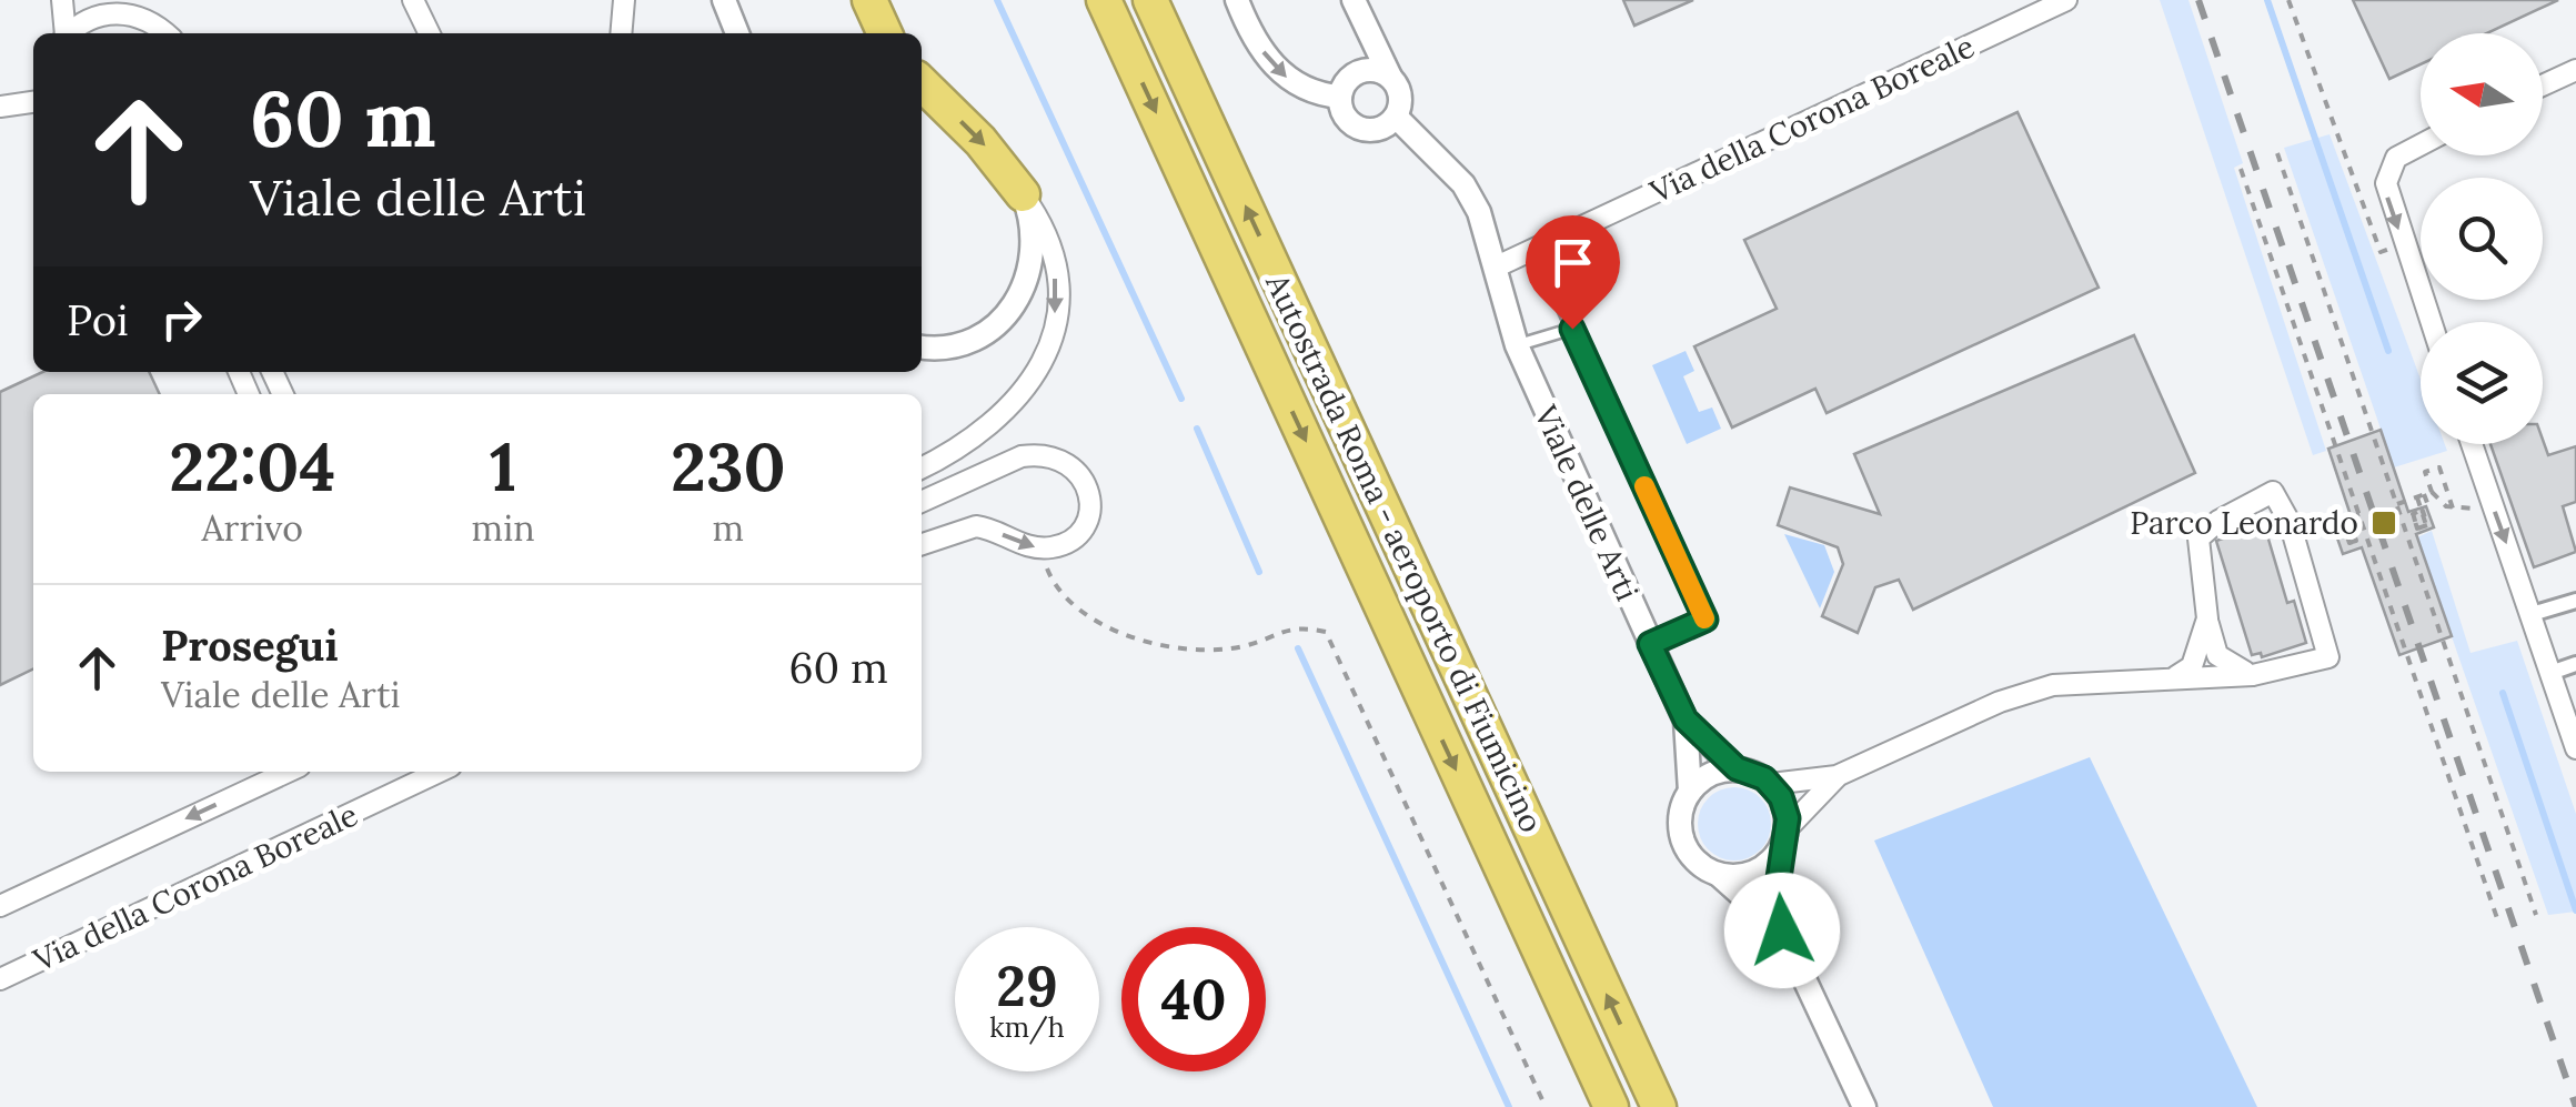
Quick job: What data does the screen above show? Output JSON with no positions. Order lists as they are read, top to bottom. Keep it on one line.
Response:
{"streets":{"highway":["Autostrada Roma - aeroporto di Fiumicino"],"street":["Via della Corona Boreale","Viale delle Arti"]},"crossings":[["Via della Corona Boreale","Viale delle Arti"]],"places":{"transit":["Parco Leonardo"]},"north":"left","page":{"turn":["60 m","Viale delle Arti"],"then":"Poi","eta":["22:04","Arrivo","1","min","230","m"],"list":[{"name":"Prosegui","note":"Viale delle Arti","value":"60 m"}],"speed":"29 km/h","limit":"40"}}
